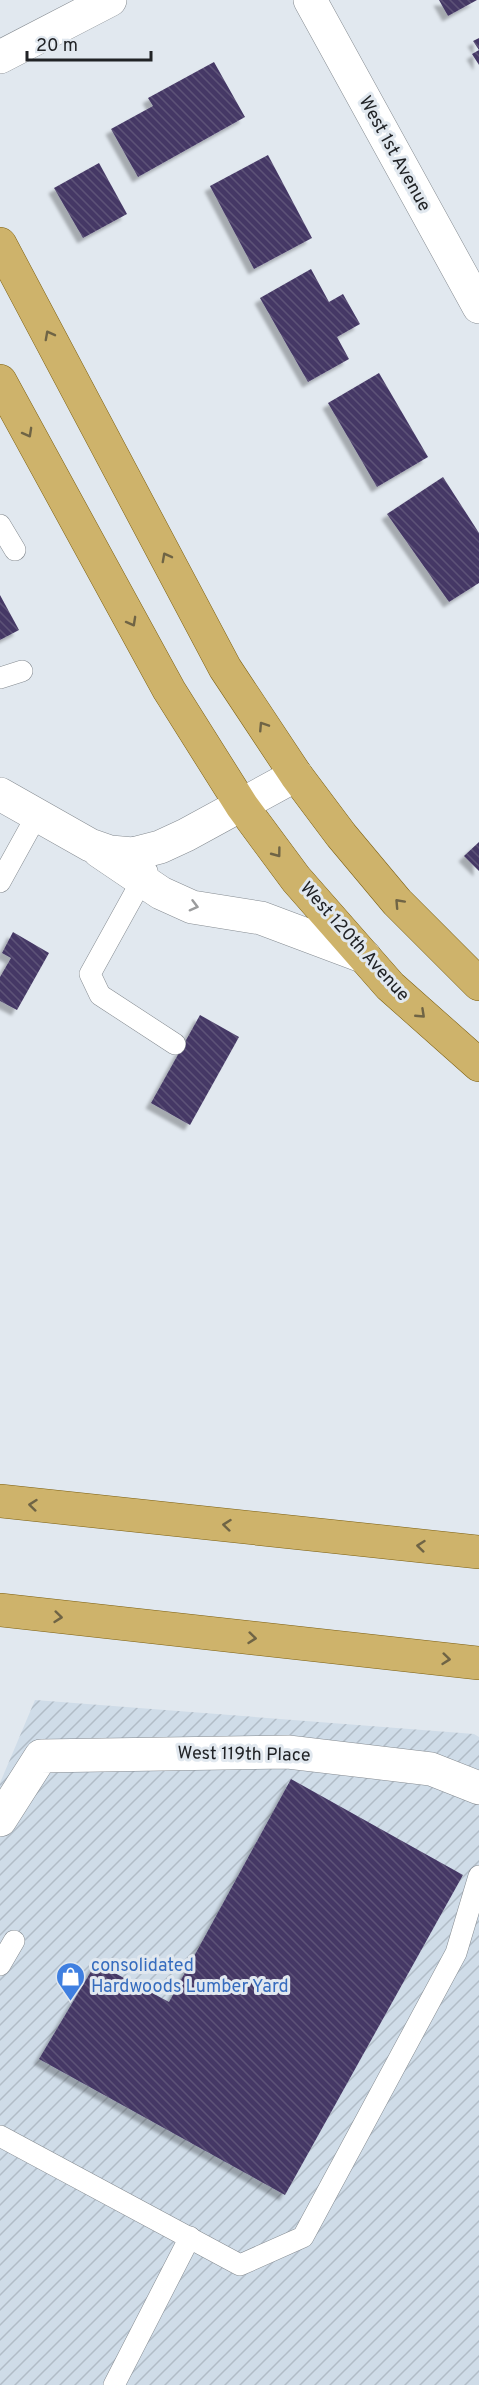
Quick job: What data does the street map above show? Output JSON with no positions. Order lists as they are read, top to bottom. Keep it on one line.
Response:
{"streets":{"main road":["West 120th Avenue"],"street":["West 1st Avenue","West 119th Place"]},"places":{"shop":["consolidated Hardwoods Lumber Yard"]},"scale_bar":"20 m"}
